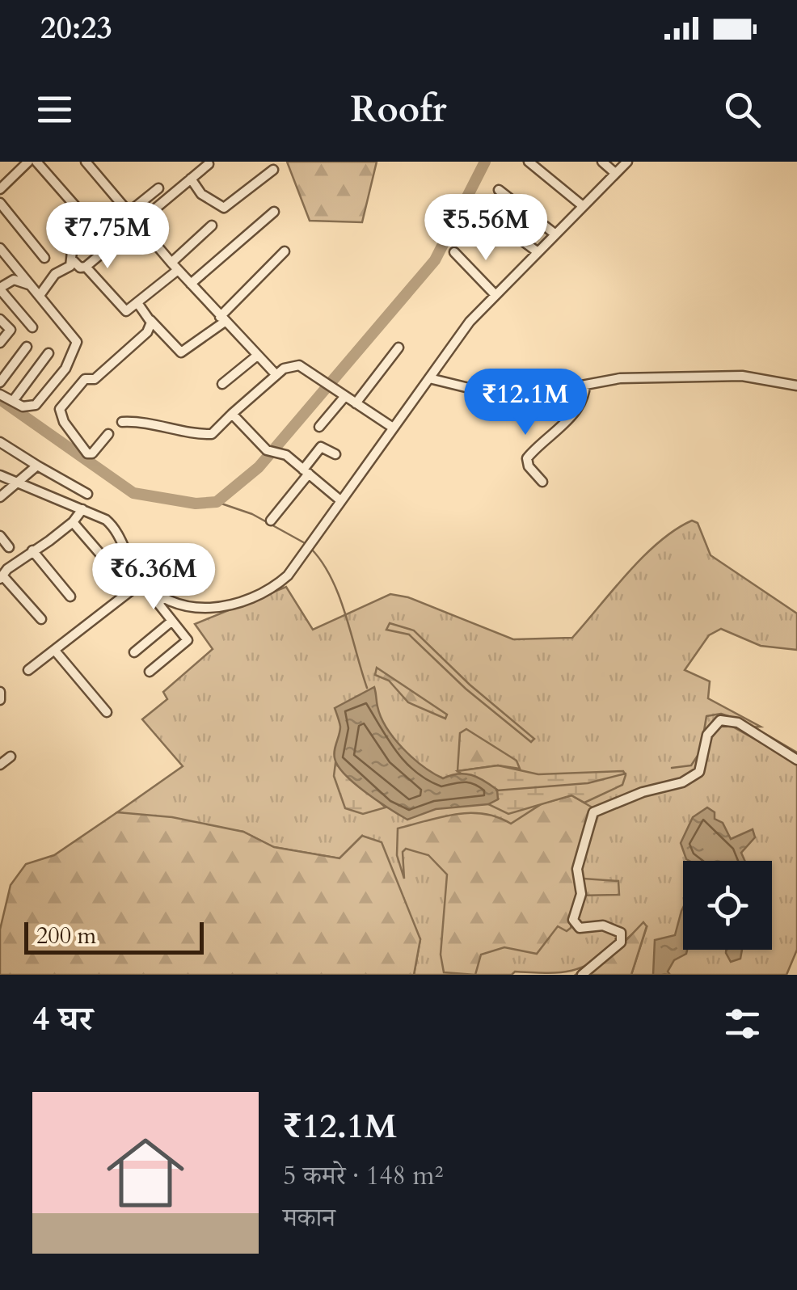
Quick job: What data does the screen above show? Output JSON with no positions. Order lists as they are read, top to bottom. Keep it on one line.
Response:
{"scale_bar":"200 m","page":{"status":"20:23","header":"Roofr","price":["₹5.56M","₹7.75M","₹12.1M","₹6.36M"],"scale":"200 m","heading":"4 घर","list":[{"name":"₹12.1M","note":"5 कमरे · 148 m² · मकान"}]}}
